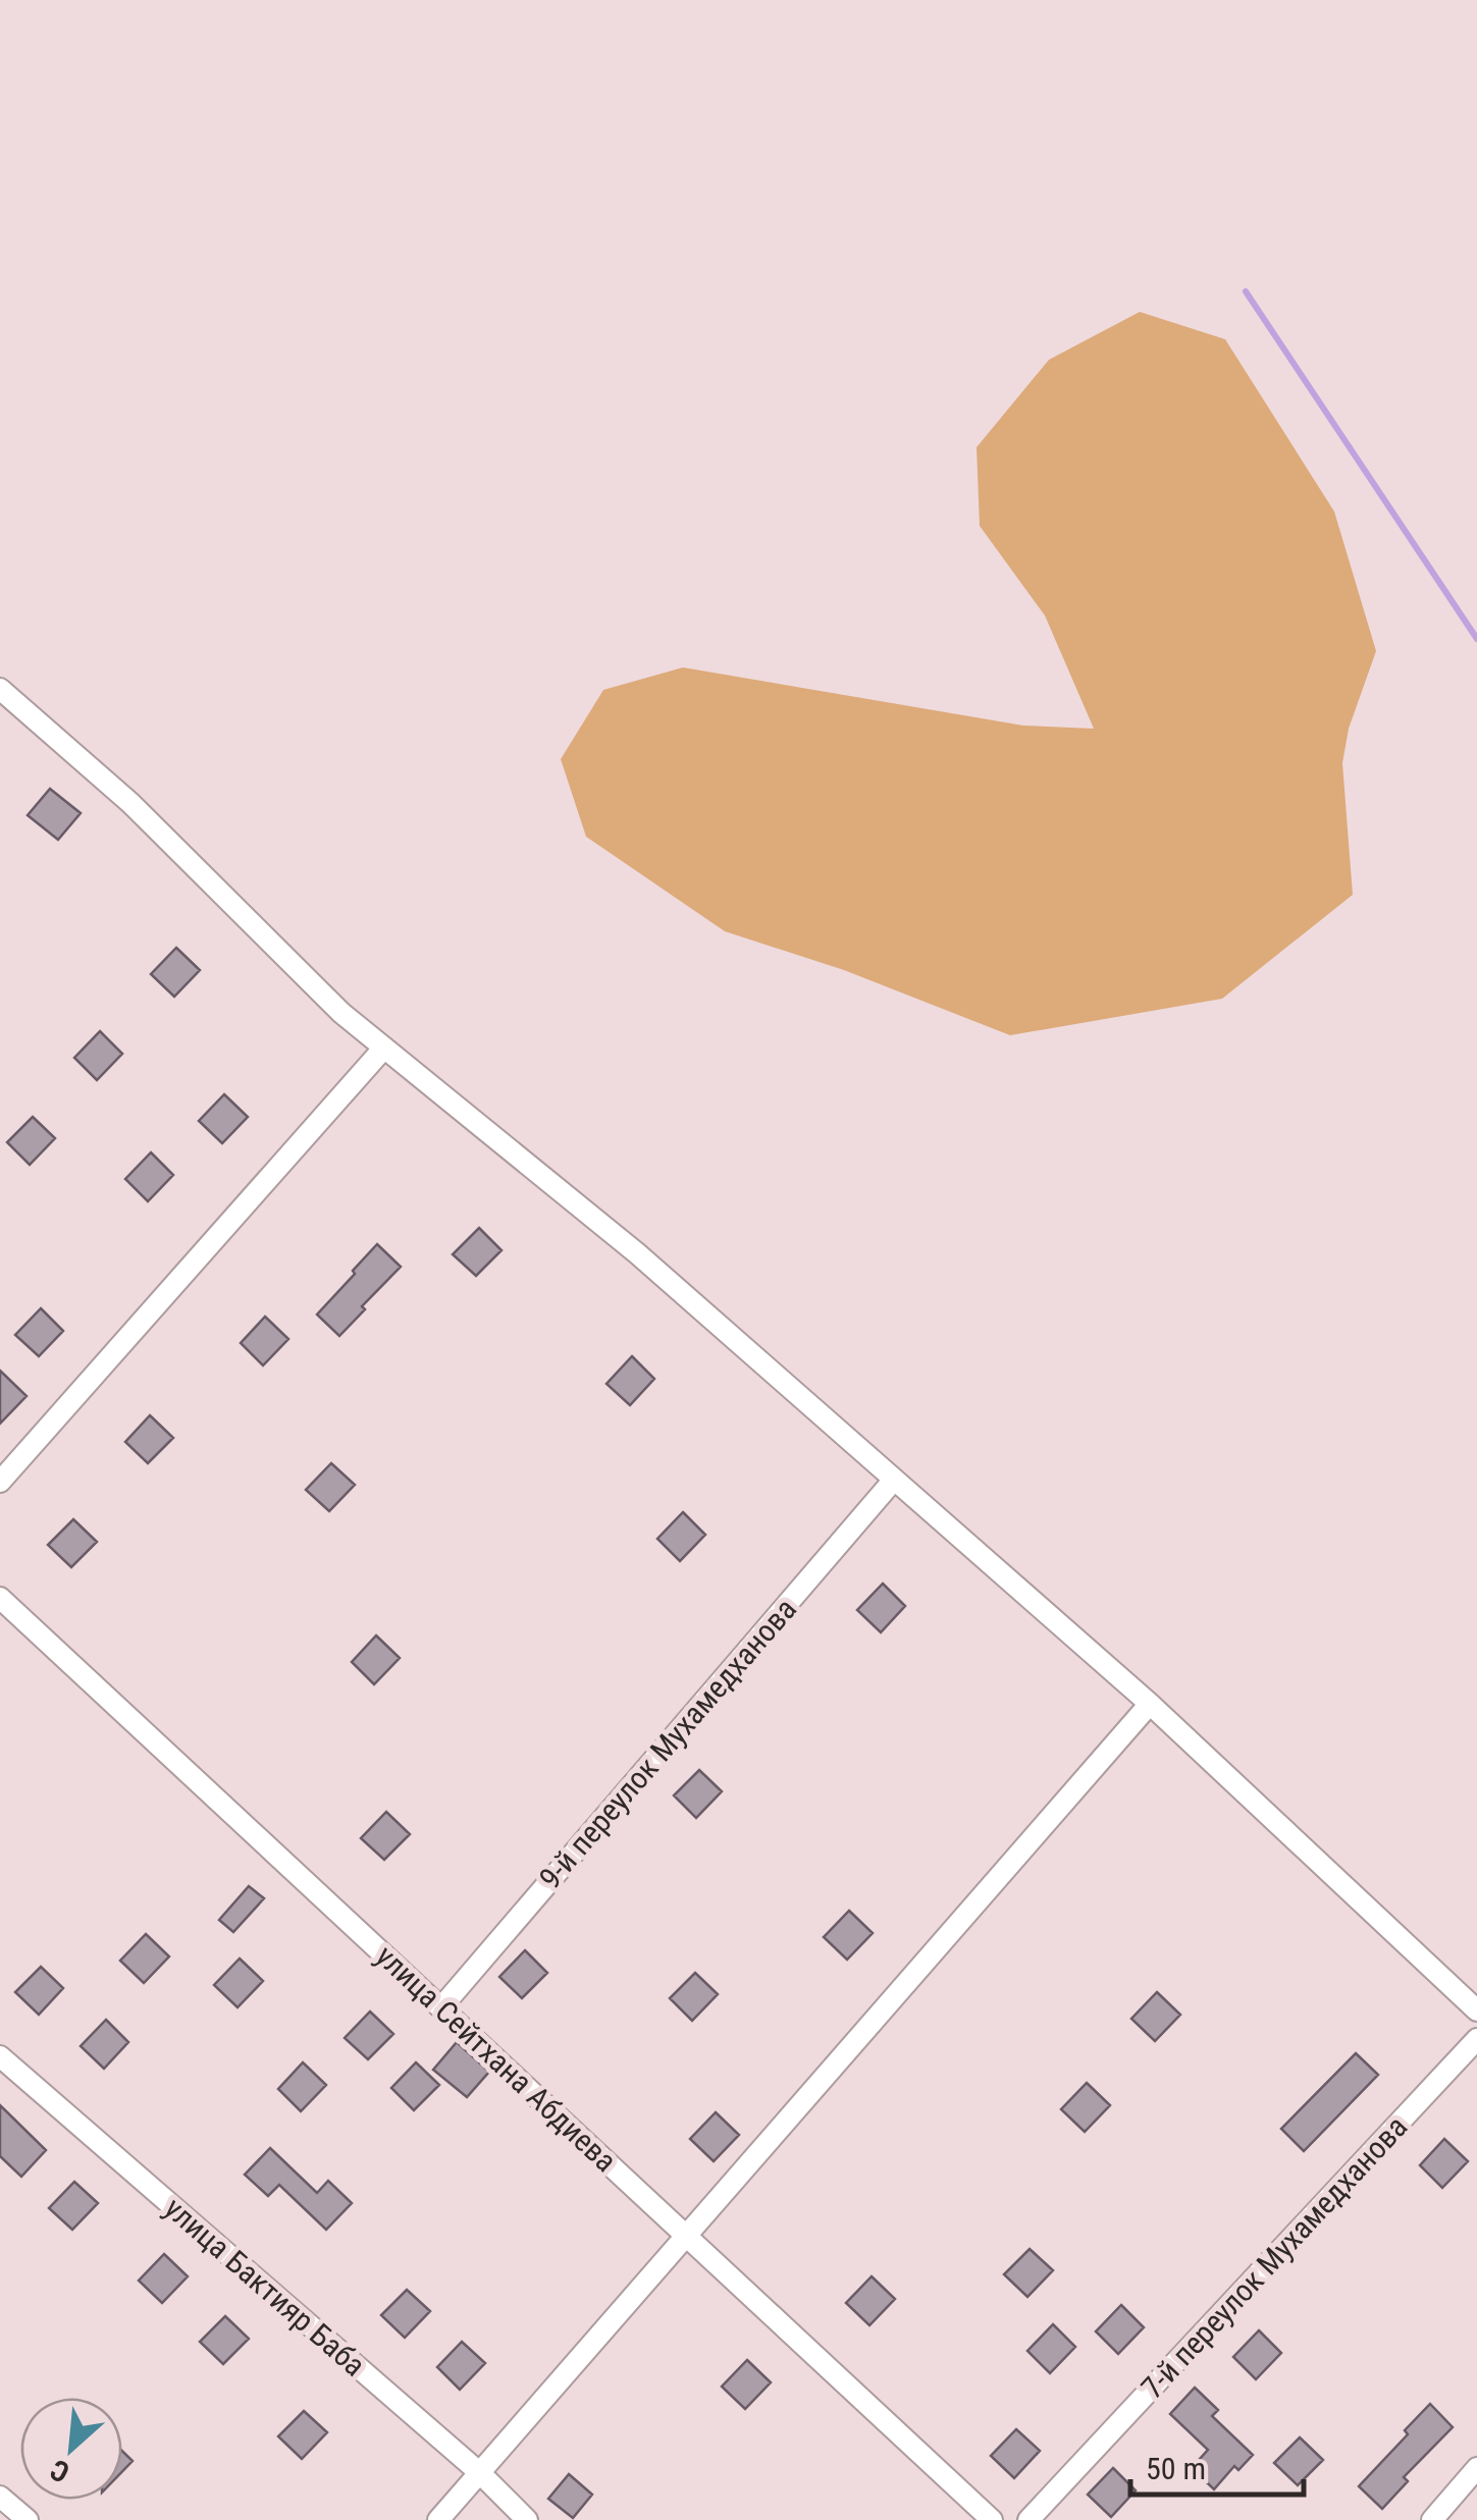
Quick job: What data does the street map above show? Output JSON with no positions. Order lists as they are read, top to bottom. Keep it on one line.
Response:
{"streets":{"street":["9-й переулок Мухамедханова","улица Сейтхана Абдиева","7-й переулок Мухамедханова","улица Бактияр Баба"]},"crossings":[["9-й переулок Мухамедханова","улица Сейтхана Абдиева"]],"scale_bar":"50 m","north":"bottom left"}
